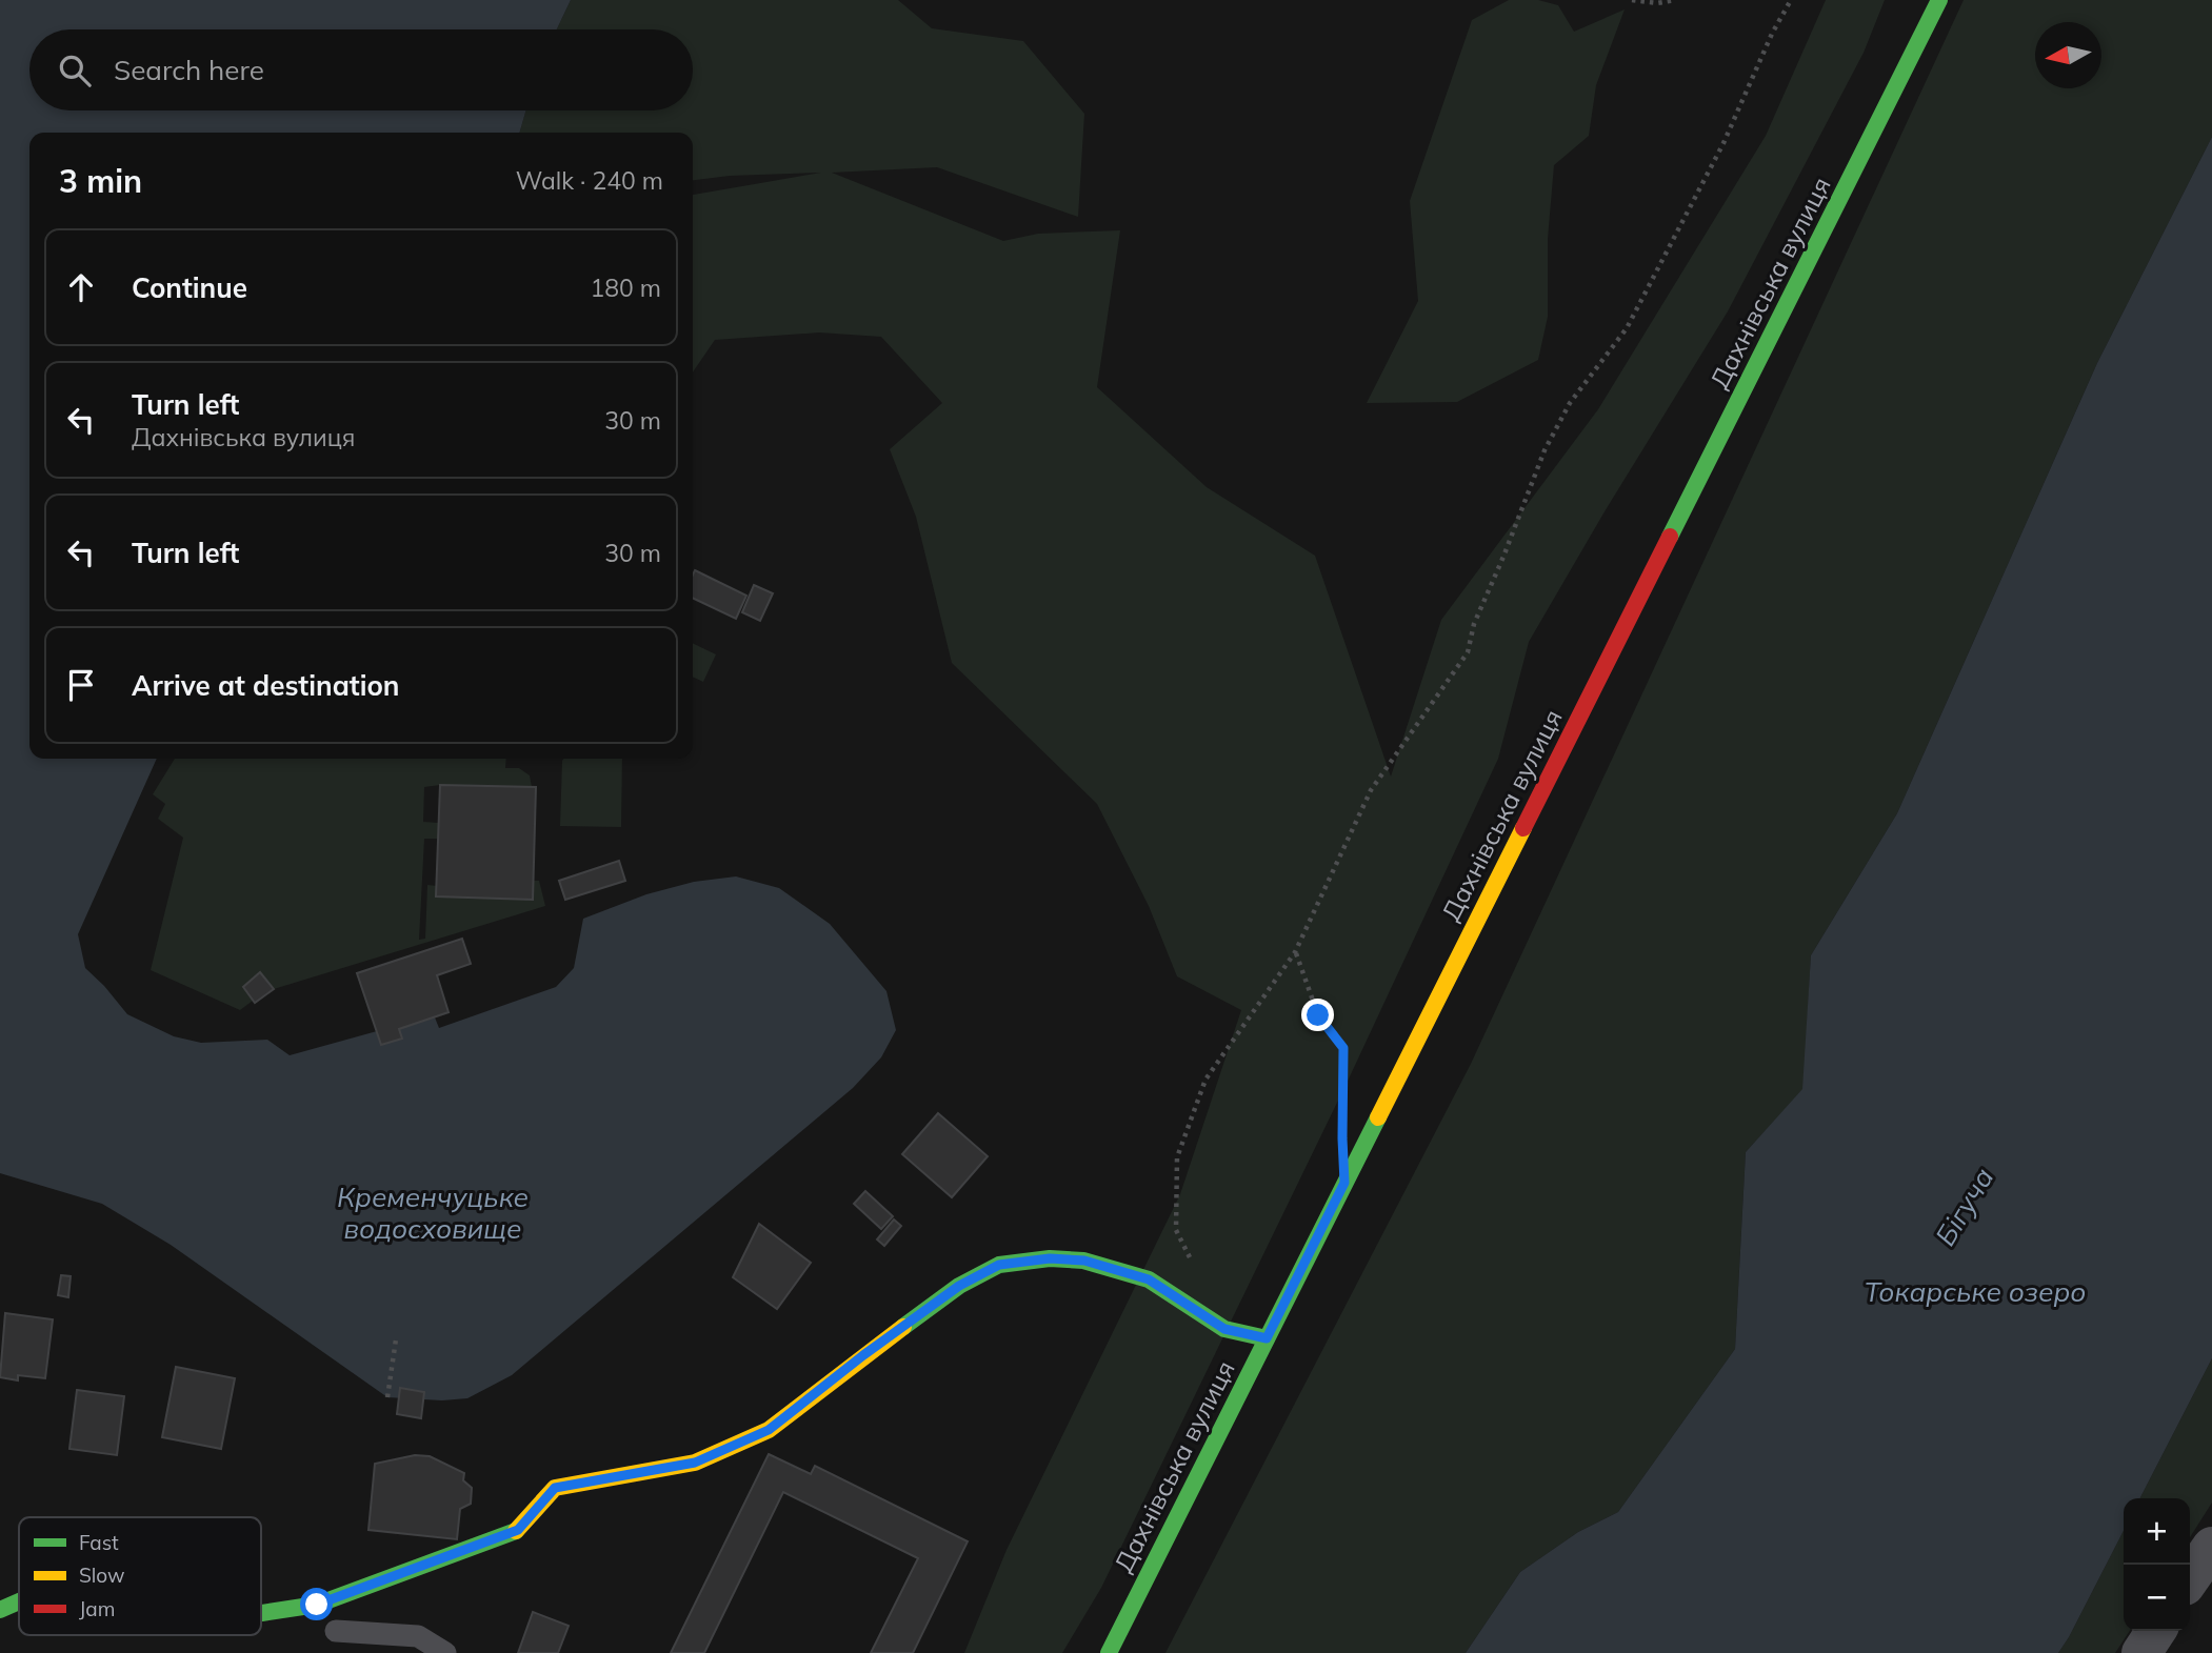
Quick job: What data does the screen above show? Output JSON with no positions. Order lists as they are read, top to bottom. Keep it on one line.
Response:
{"streets":{"street":["Дахнівська вулиця"]},"water":["Кременчуцьке водосховище","Бігуча","Токарське озеро"],"legend":["Fast","Slow","Jam"],"north":"left","page":{"search":"Search here","heading":["3 min","Walk · 240 m"],"list":[["Continue","180 m"],["Turn left","Дахнівська вулиця","30 m"],["Turn left","30 m"],"Arrive at destination"],"map_buttons":["+","−"]}}
